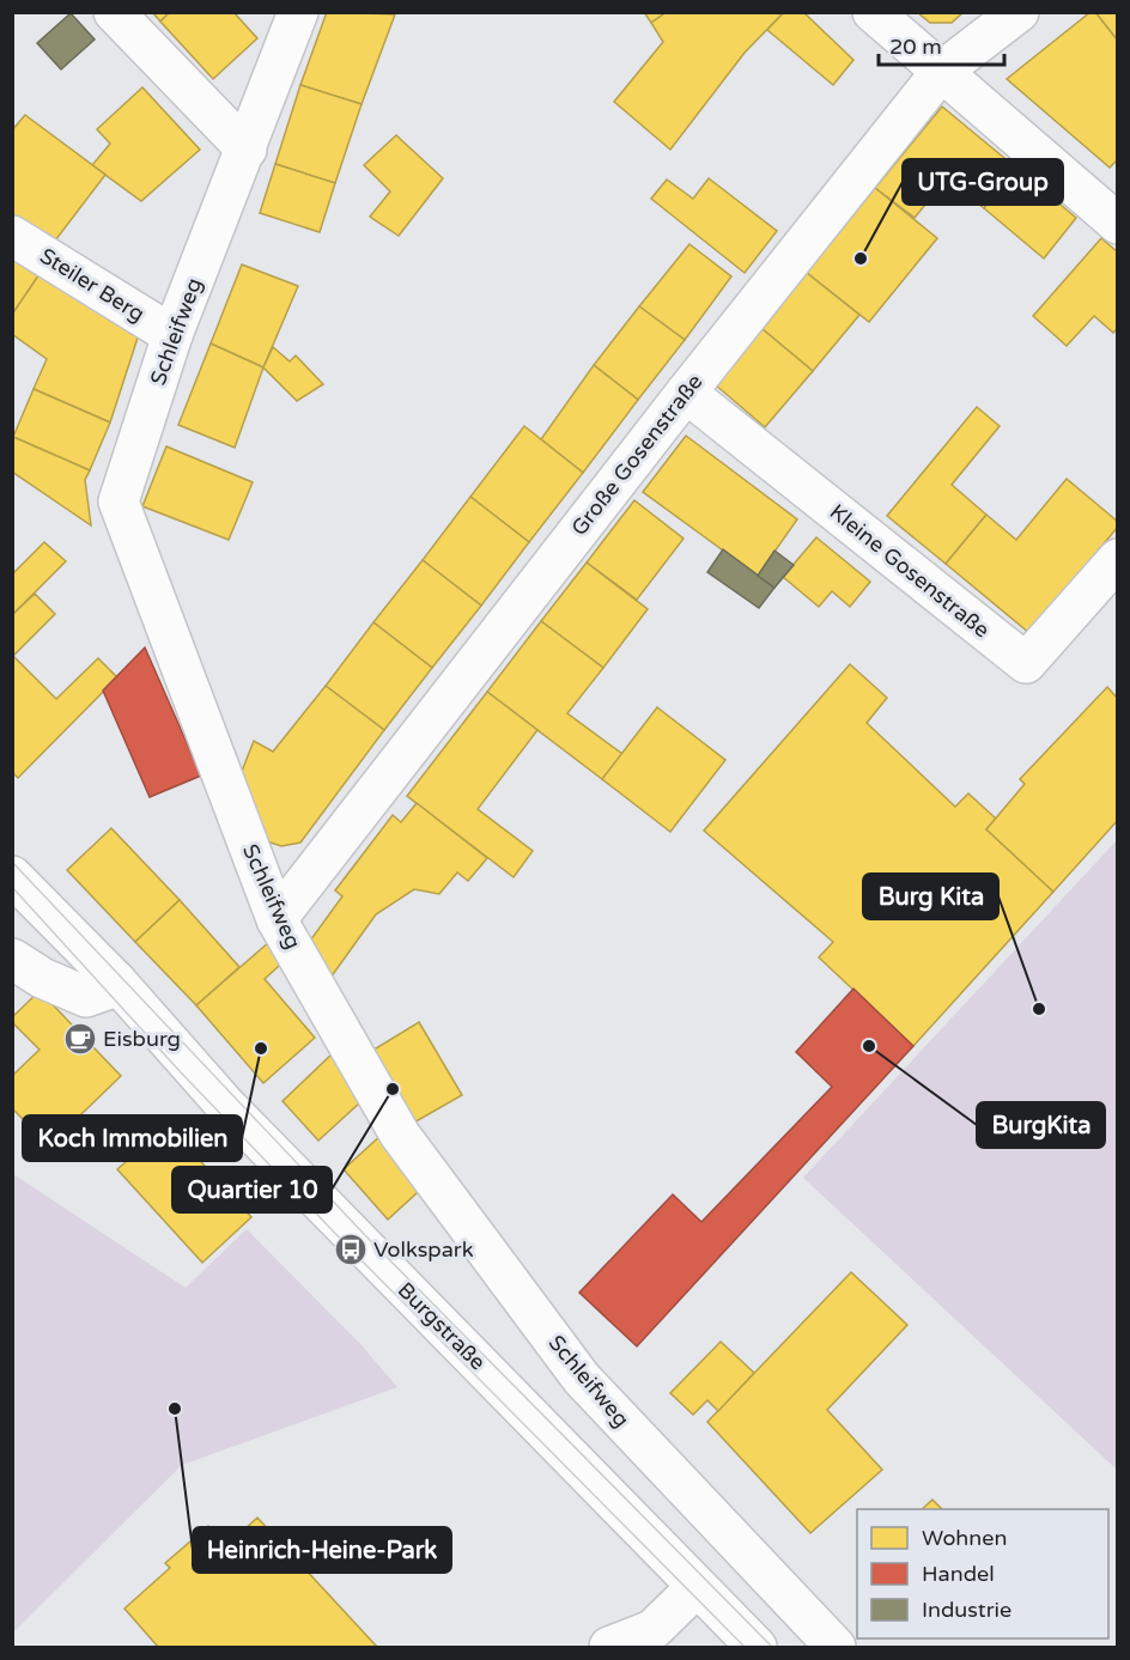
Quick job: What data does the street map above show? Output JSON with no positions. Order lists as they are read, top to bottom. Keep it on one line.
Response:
{"streets":{"street":["Steiler Berg","Schleifweg","Große Gosenstraße","Kleine Gosenstraße","Burgstraße"]},"crossings":[["Steiler Berg","Schleifweg"],["Schleifweg","Große Gosenstraße"],["Große Gosenstraße","Kleine Gosenstraße"]],"places":{"other":["UTG-Group","Burg Kita","BurgKita","Koch Immobilien","Quartier 10","Heinrich-Heine-Park"],"cafe":["Eisburg"],"bus stop":["Volkspark"]},"legend":["Wohnen","Handel","Industrie"],"scale_bar":"20 m"}
